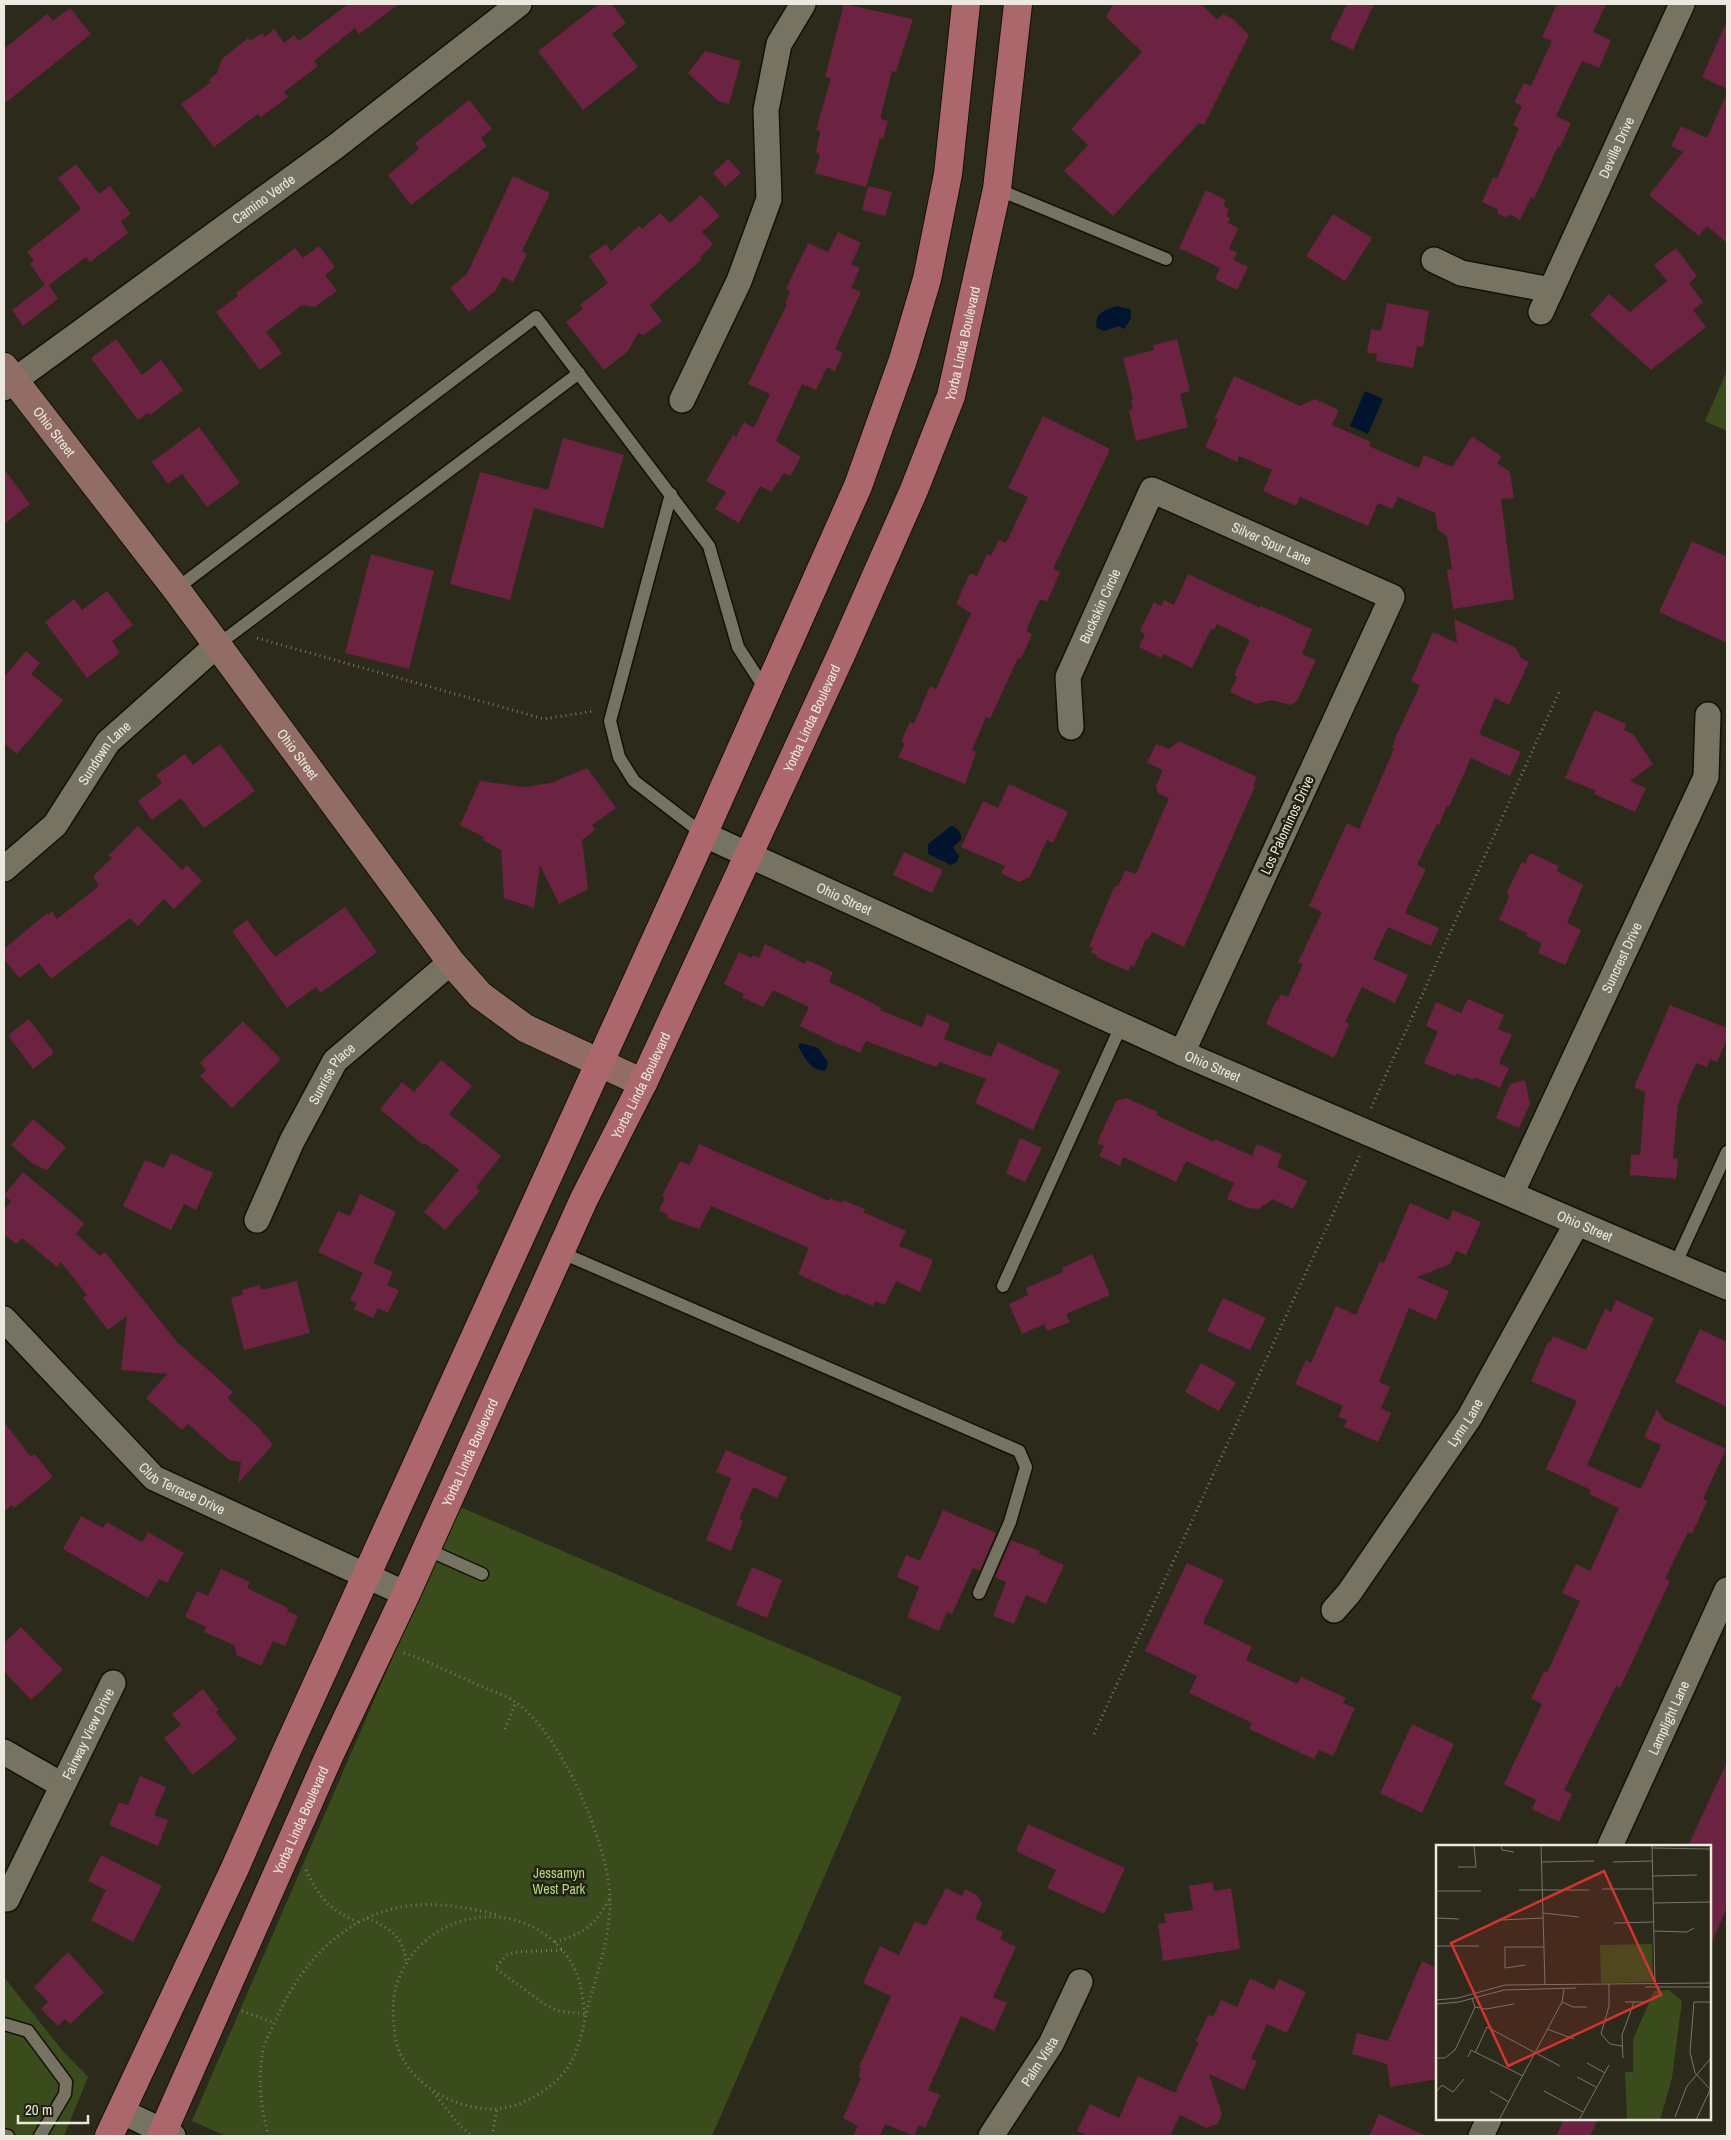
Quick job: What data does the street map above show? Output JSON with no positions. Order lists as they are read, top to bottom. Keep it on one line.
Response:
{"streets":{"main road":["Yorba Linda Boulevard"],"street":["Deville Drive","Camino Verde","Ohio Street","Silver Spur Lane","Buckskin Circle","Sundown Lane","Los Palominos Drive","Suncrest Drive","Sunrise Place","Lynn Lane","Club Terrace Drive","Lamplight Lane","Fairway View Drive","Palm Vista"]},"crossings":[["Camino Verde","Ohio Street"],["Yorba Linda Boulevard","Ohio Street"],["Yorba Linda Boulevard","Club Terrace Drive"],["Ohio Street","Sundown Lane"],["Ohio Street","Los Palominos Drive"],["Ohio Street","Suncrest Drive"],["Ohio Street","Sunrise Place"],["Ohio Street","Lynn Lane"],["Silver Spur Lane","Buckskin Circle"],["Silver Spur Lane","Los Palominos Drive"]],"parks":["Jessamyn West Park"],"scale_bar":"20 m"}
